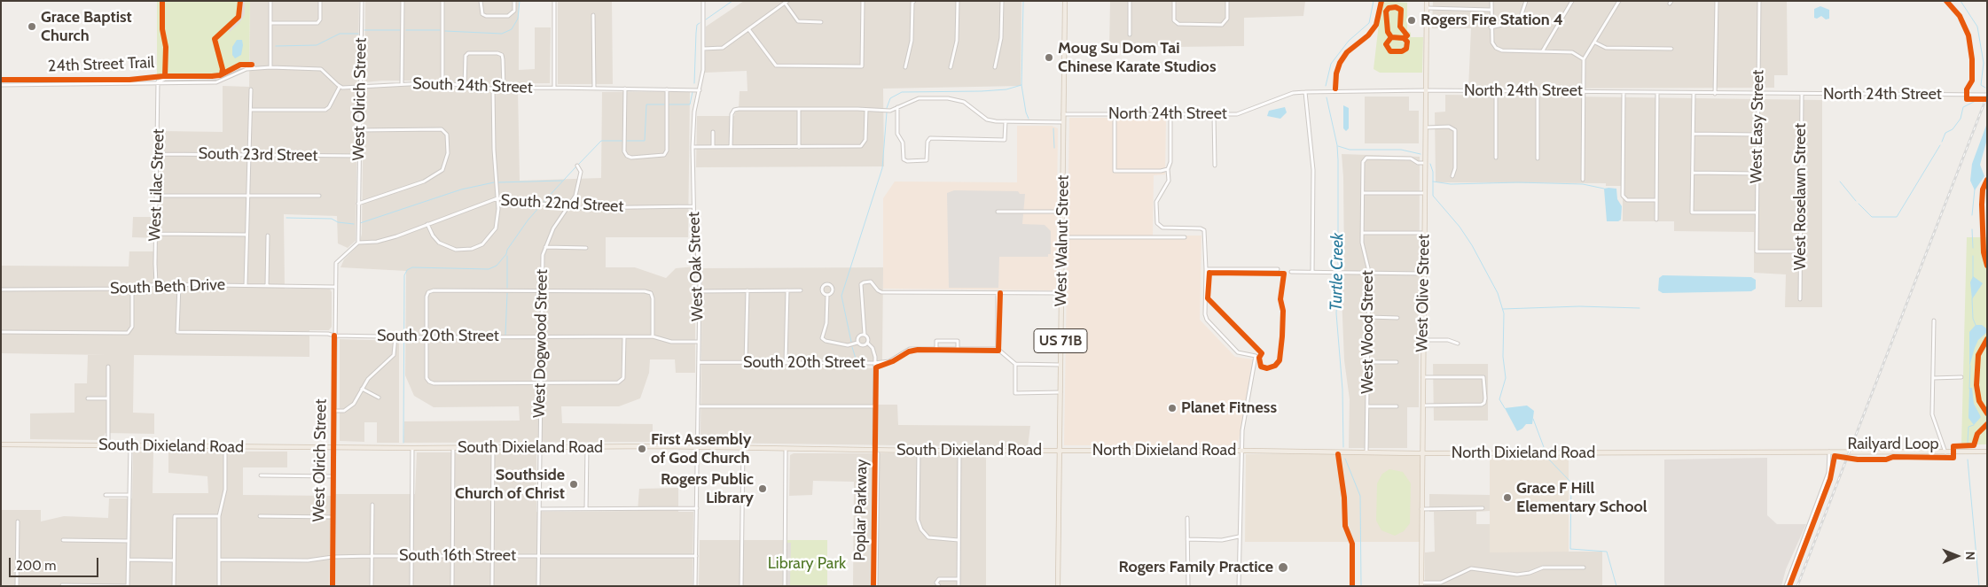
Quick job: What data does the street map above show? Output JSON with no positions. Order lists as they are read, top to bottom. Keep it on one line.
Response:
{"streets":{"main road":["West Walnut Street","West Olive Street","US 71B","South Dixieland Road","North Dixieland Road"],"street":["South 24th Street","North 24th Street","West Olrich Street","West Easy Street","South 23rd Street","West Lilac Street","West Roselawn Street","South 22nd Street","West Oak Street","South Beth Drive","West Wood Street","South 20th Street","West Dogwood Street","South 16th Street"],"cycle path":["24th Street Trail","Railyard Loop","Poplar Parkway"]},"crossings":[["South 24th Street","West Olrich Street"],["South 24th Street","West Oak Street"],["North 24th Street","West Easy Street"],["North 24th Street","West Roselawn Street"],["North 24th Street","West Walnut Street"],["North 24th Street","West Olive Street"],["West Olrich Street","South 23rd Street"],["West Olrich Street","South 22nd Street"],["West Olrich Street","South Beth Drive"],["West Olrich Street","South 20th Street"],["West Olrich Street","South Dixieland Road"],["West Olrich Street","South 16th Street"],["West Easy Street","West Roselawn Street"],["South 23rd Street","West Lilac Street"],["West Lilac Street","South Beth Drive"],["South 22nd Street","West Oak Street"],["South 22nd Street","West Dogwood Street"],["West Walnut Street","South Dixieland Road"],["West Walnut Street","North Dixieland Road"],["West Oak Street","South 20th Street"],["West Oak Street","South Dixieland Road"],["West Oak Street","South 16th Street"],["South Beth Drive","South 20th Street"],["West Olive Street","West Wood Street"],["West Olive Street","North Dixieland Road"],["West Wood Street","North Dixieland Road"],["South 20th Street","West Dogwood Street"],["West Dogwood Street","South Dixieland Road"],["West Dogwood Street","South 16th Street"],["South Dixieland Road","North Dixieland Road"]],"water":["Turtle Creek"],"parks":["Library Park"],"places":["Rogers Fire Station 4","Grace Baptist Church","Moug Su Dom Tai Chinese Karate Studios","Planet Fitness","First Assembly of God Church","Southside Church of Christ","Rogers Public Library","Grace F Hill Elementary School","Rogers Family Practice"],"scale_bar":"200 m","north":"right"}
